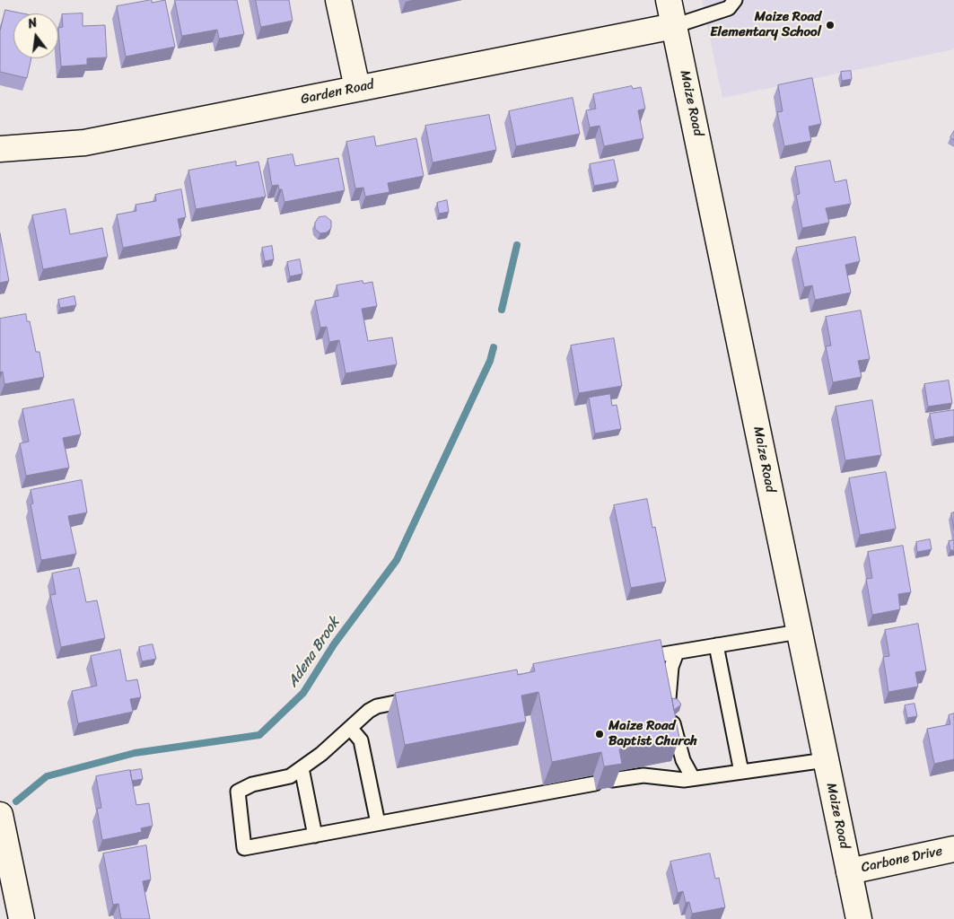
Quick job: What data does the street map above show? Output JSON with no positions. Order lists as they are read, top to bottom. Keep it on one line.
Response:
{"streets":{"street":["Garden Road","Maize Road","Carbone Drive"]},"crossings":[["Garden Road","Maize Road"],["Maize Road","Carbone Drive"]],"water":["Adena Brook"],"places":["Maize Road Elementary School","Maize Road Baptist Church"],"north":"top"}
